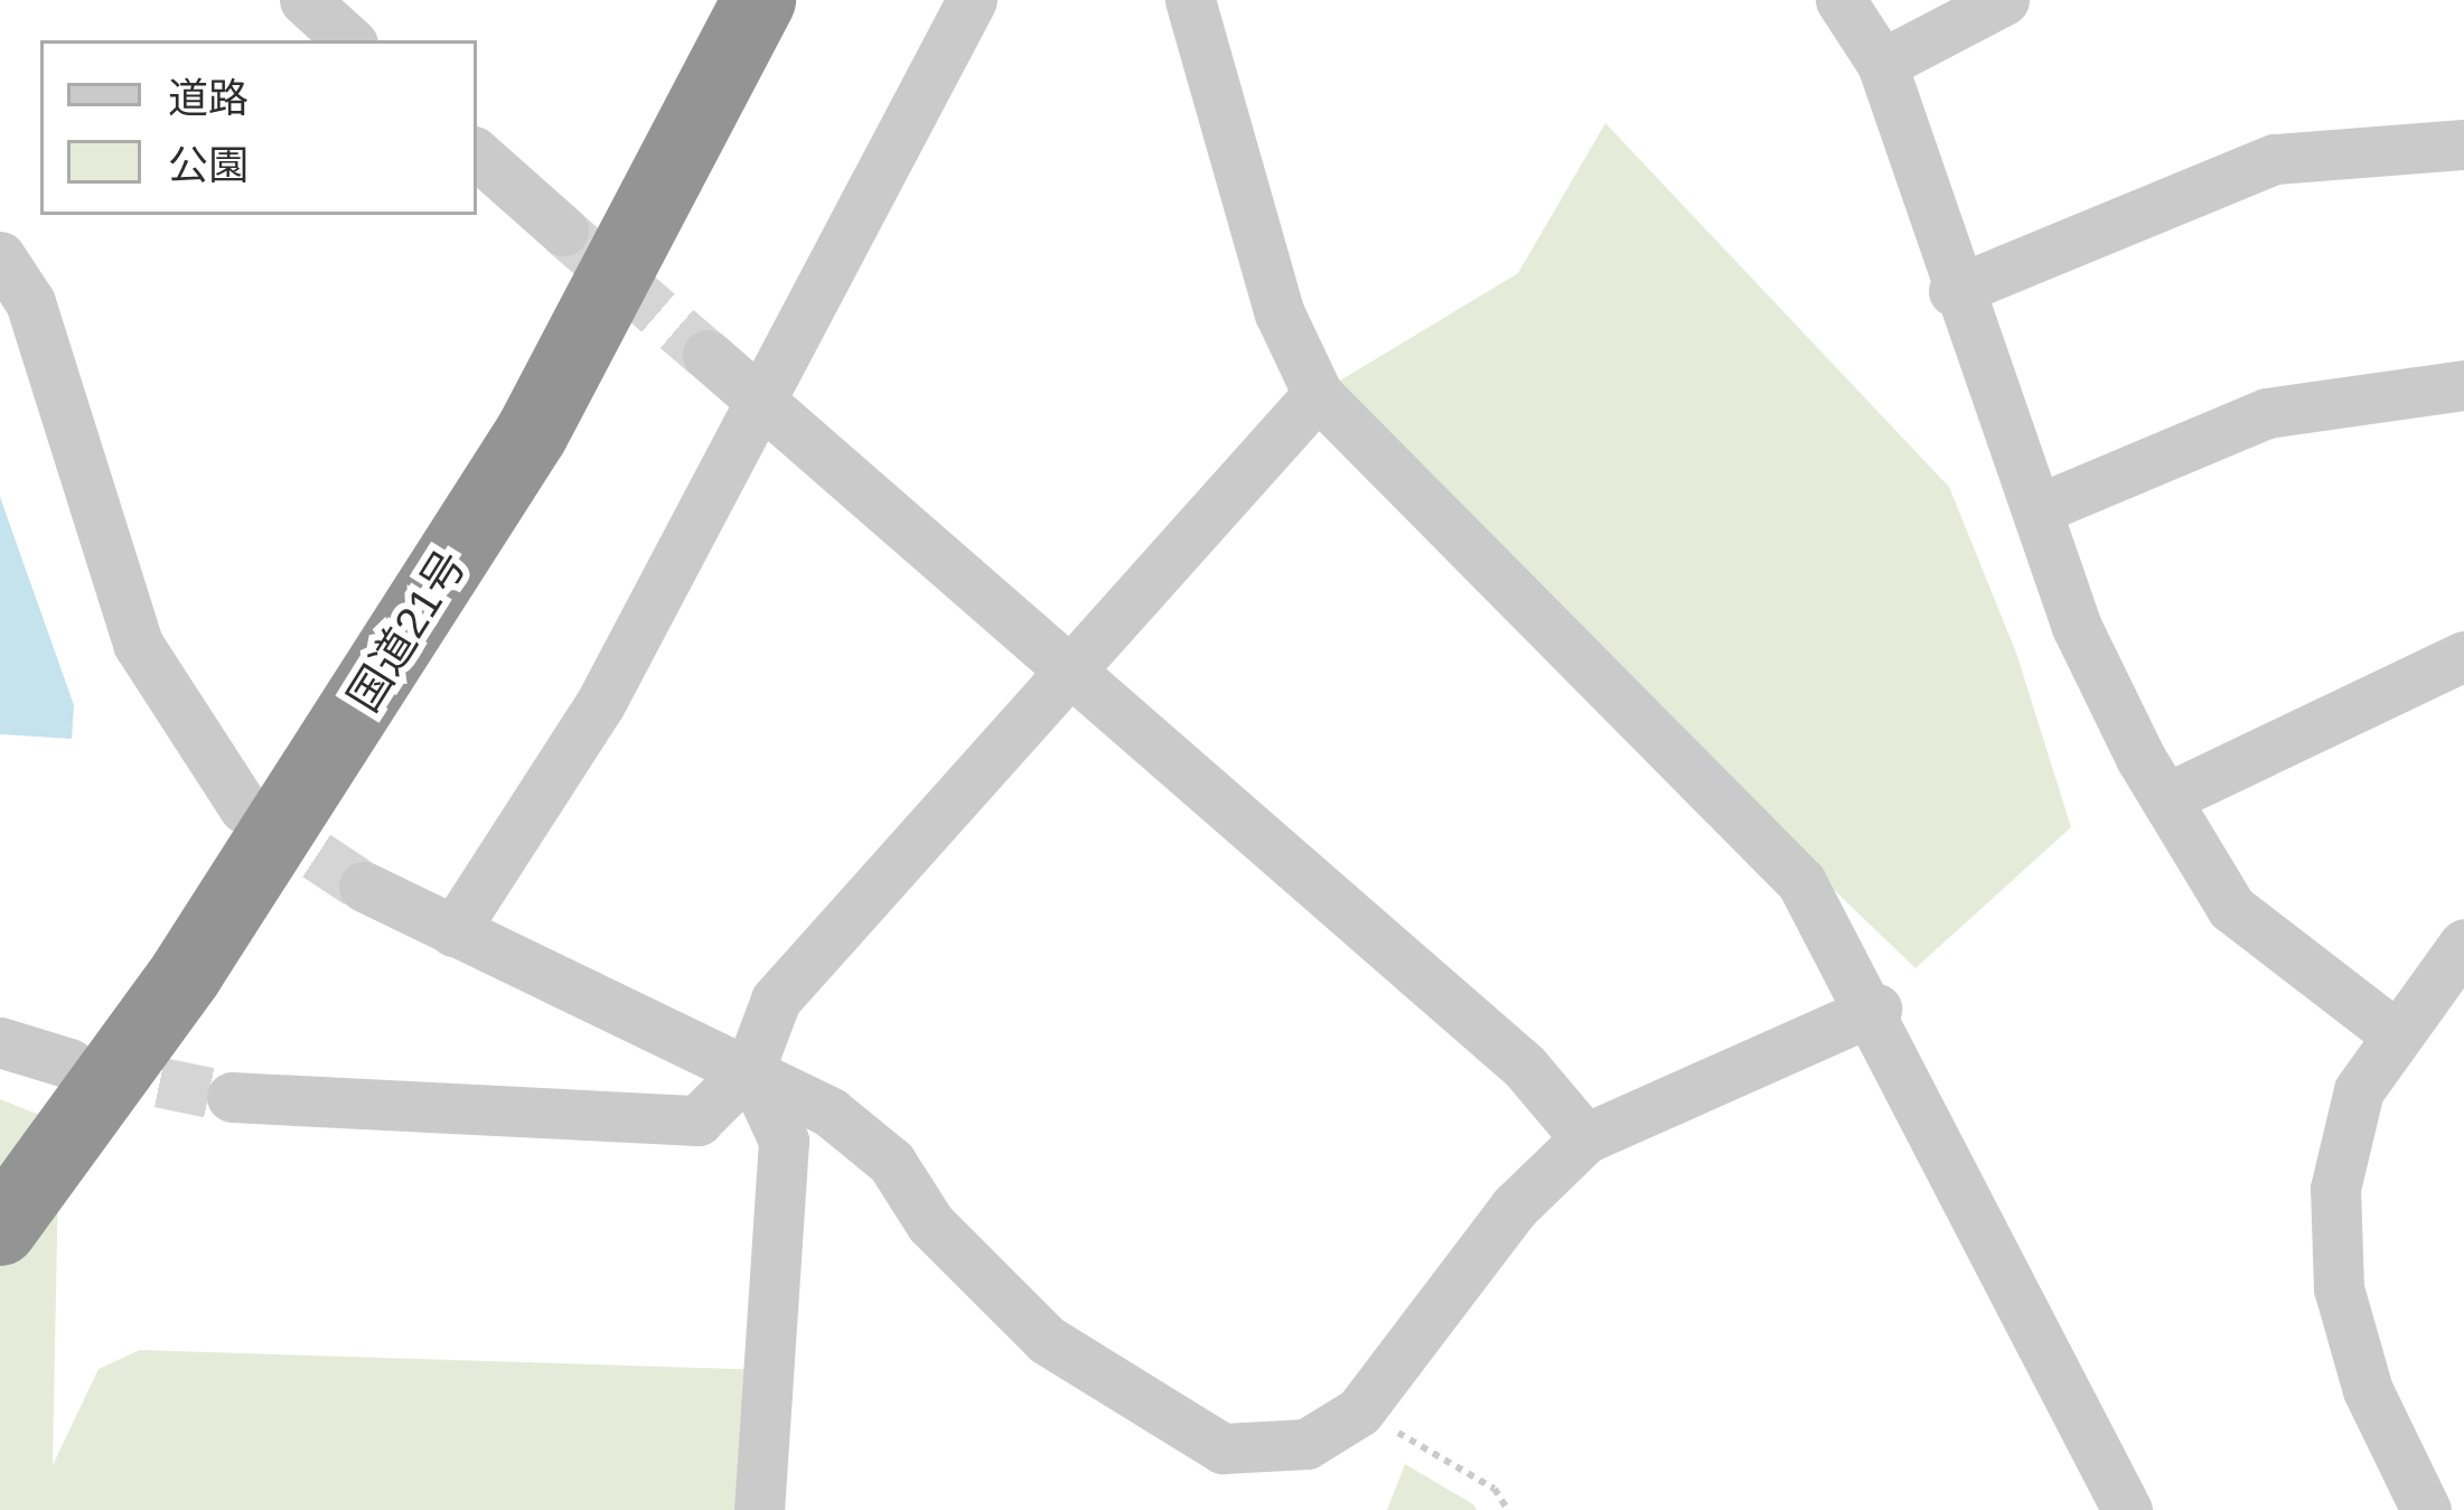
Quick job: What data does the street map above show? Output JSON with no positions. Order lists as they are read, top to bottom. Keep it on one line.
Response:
{"streets":{"highway":["国道21号"]},"legend":["道路","公園"]}
